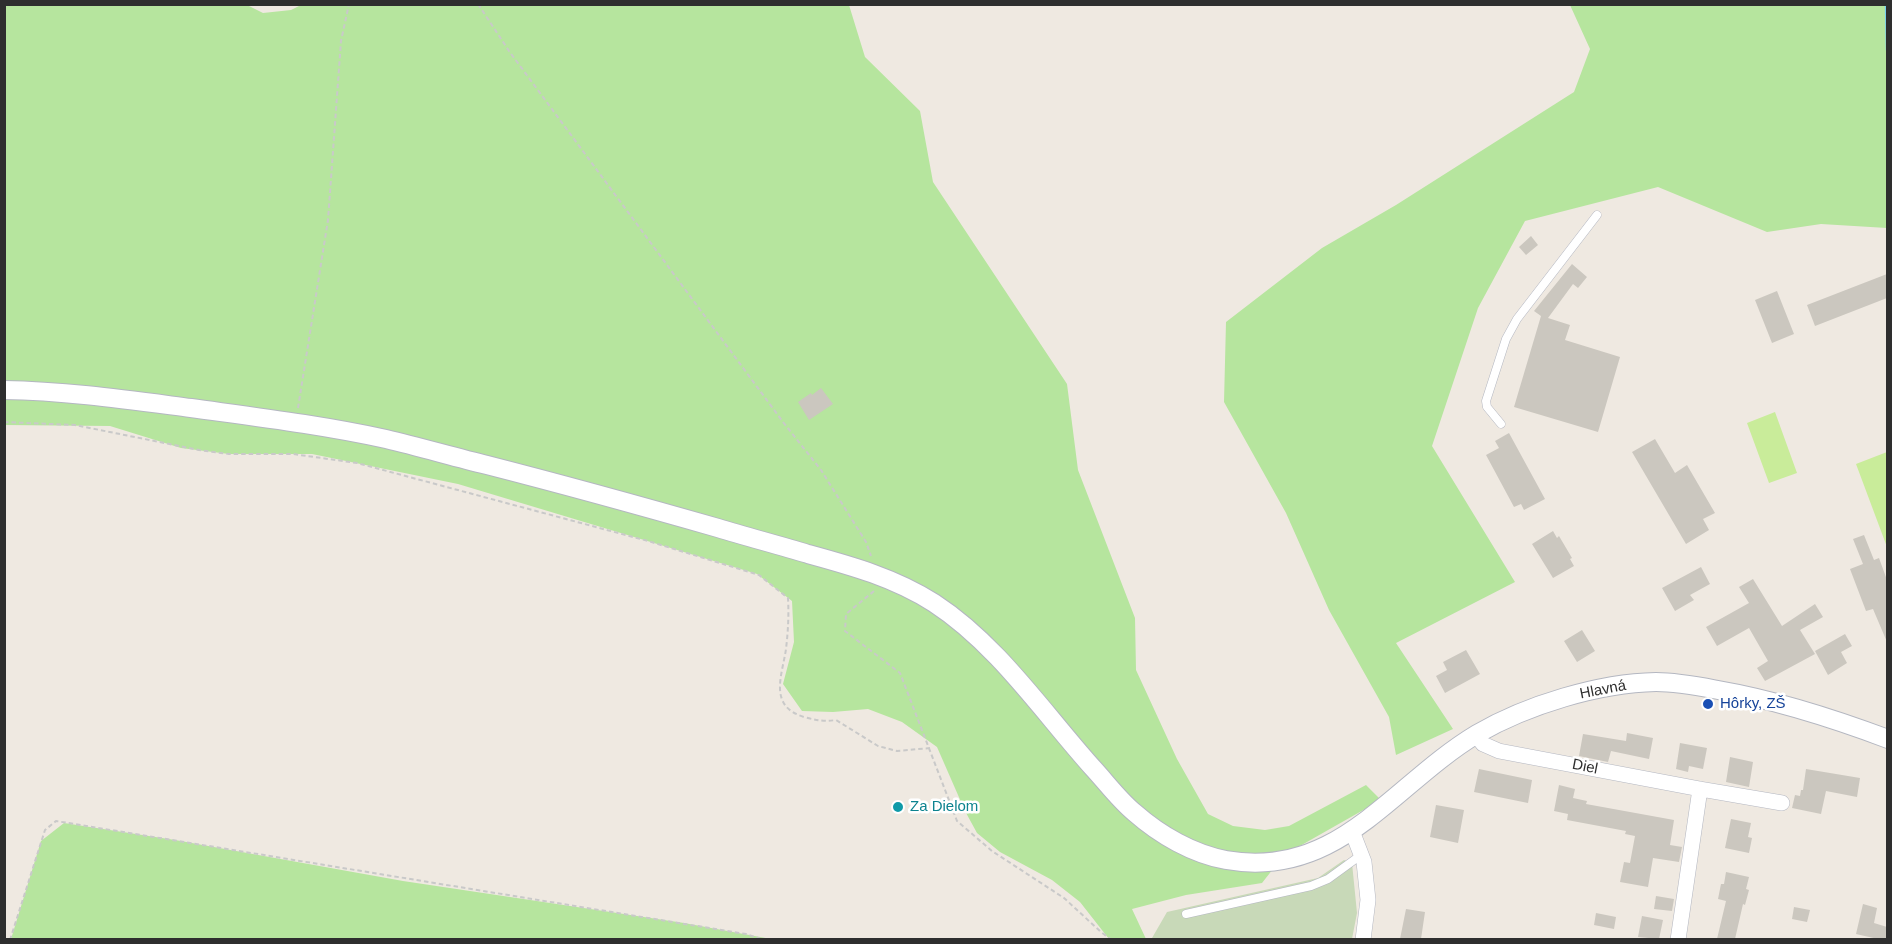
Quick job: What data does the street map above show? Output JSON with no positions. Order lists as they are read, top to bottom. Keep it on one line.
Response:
{"streets":{"street":["Hlavná","Diel"]},"crossings":[["Hlavná","Diel"]],"places":["Hôrky, ZŠ","Za Dielom"]}
